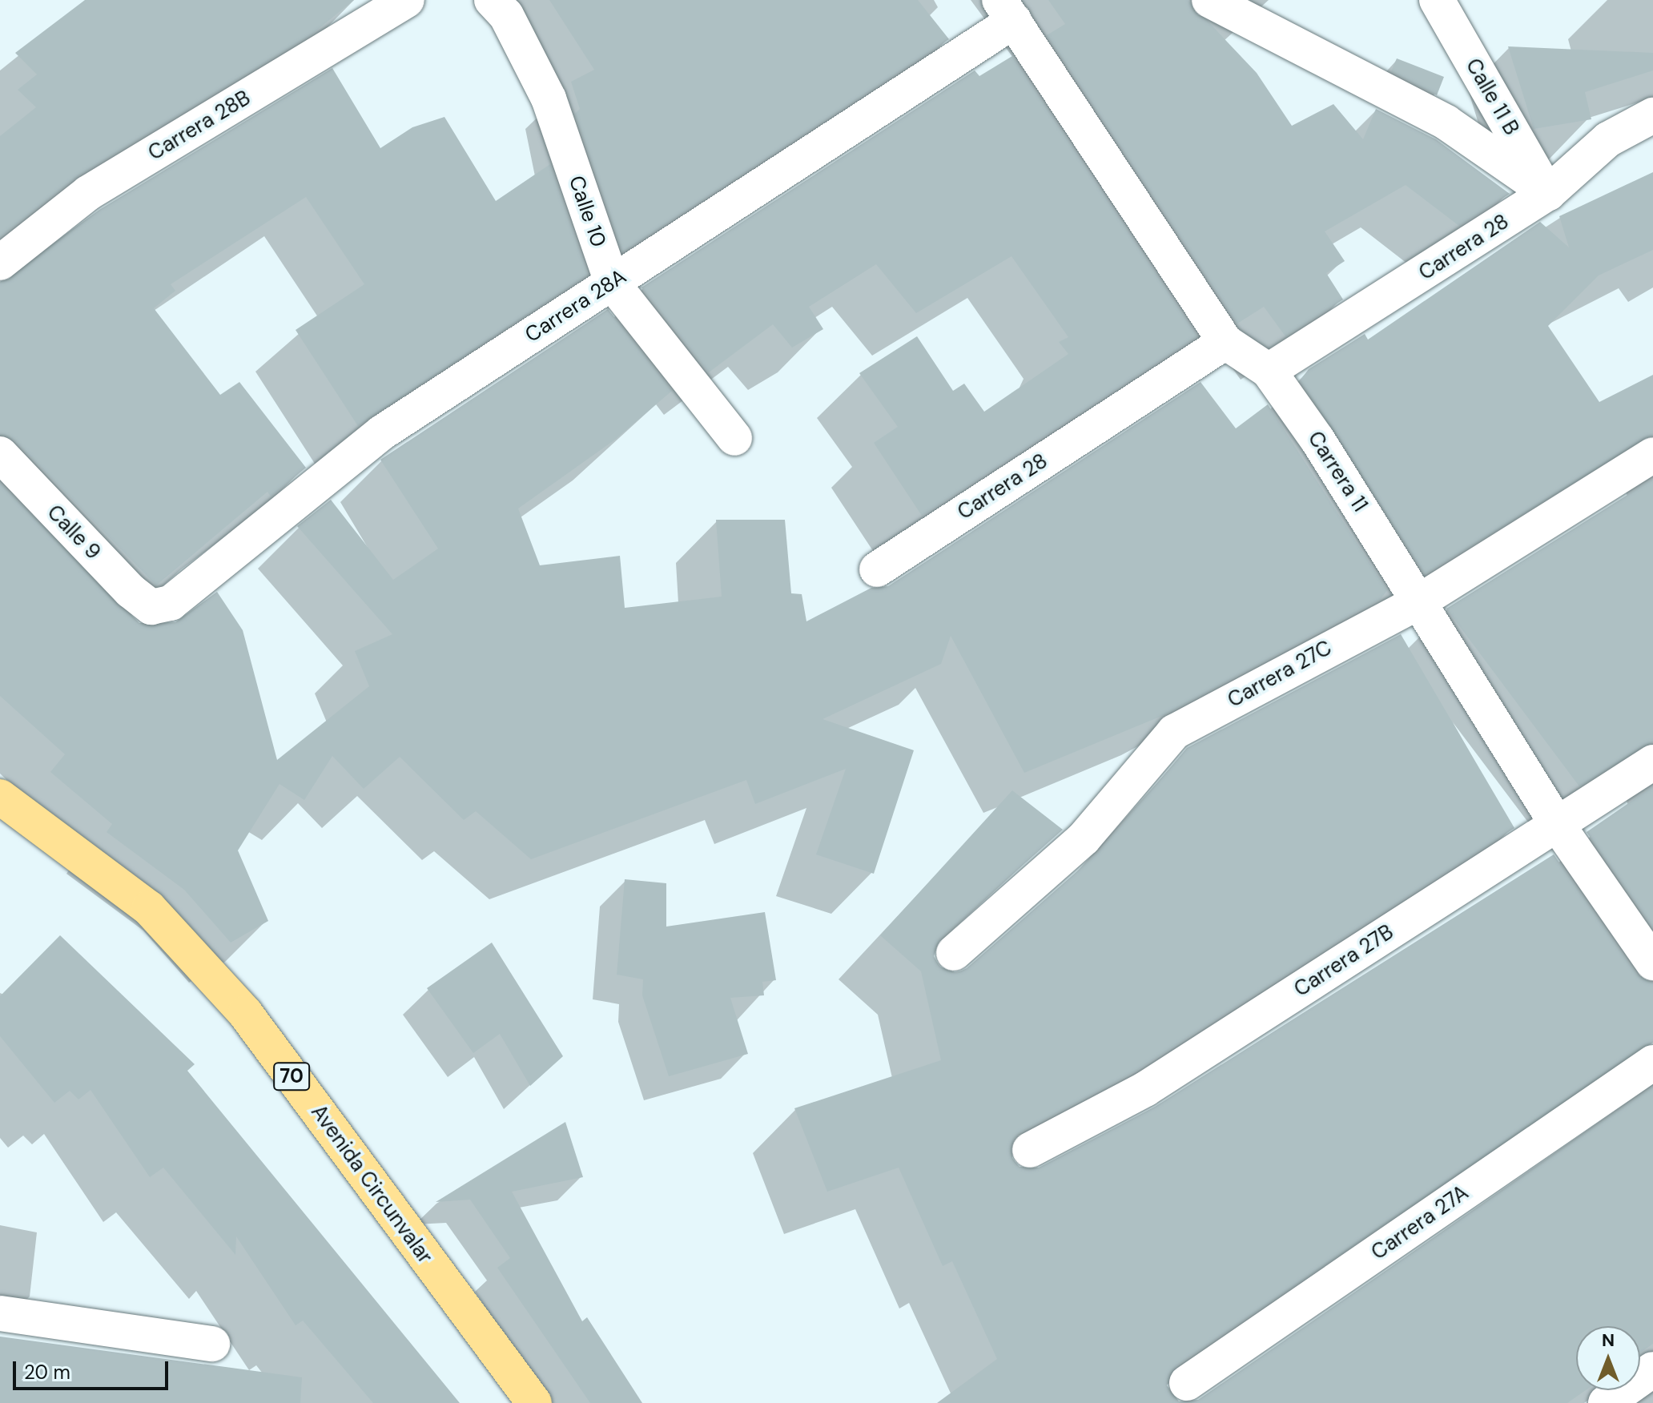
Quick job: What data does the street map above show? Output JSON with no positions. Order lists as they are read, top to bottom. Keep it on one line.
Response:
{"streets":{"main road":["70","Avenida Circunvalar"],"street":["Calle 11 B","Carrera 28B","Calle 10","Carrera 28","Carrera 28A","Carrera 11","Calle 9","Carrera 27C","Carrera 27B","Carrera 27A"]},"crossings":[["Calle 11 B","Carrera 28"],["Calle 10","Carrera 28A"],["Carrera 28","Carrera 11"],["Carrera 28A","Carrera 11"],["Carrera 28A","Calle 9"],["Carrera 11","Carrera 27C"],["Carrera 11","Carrera 27B"]],"scale_bar":"20 m","north":"top"}
